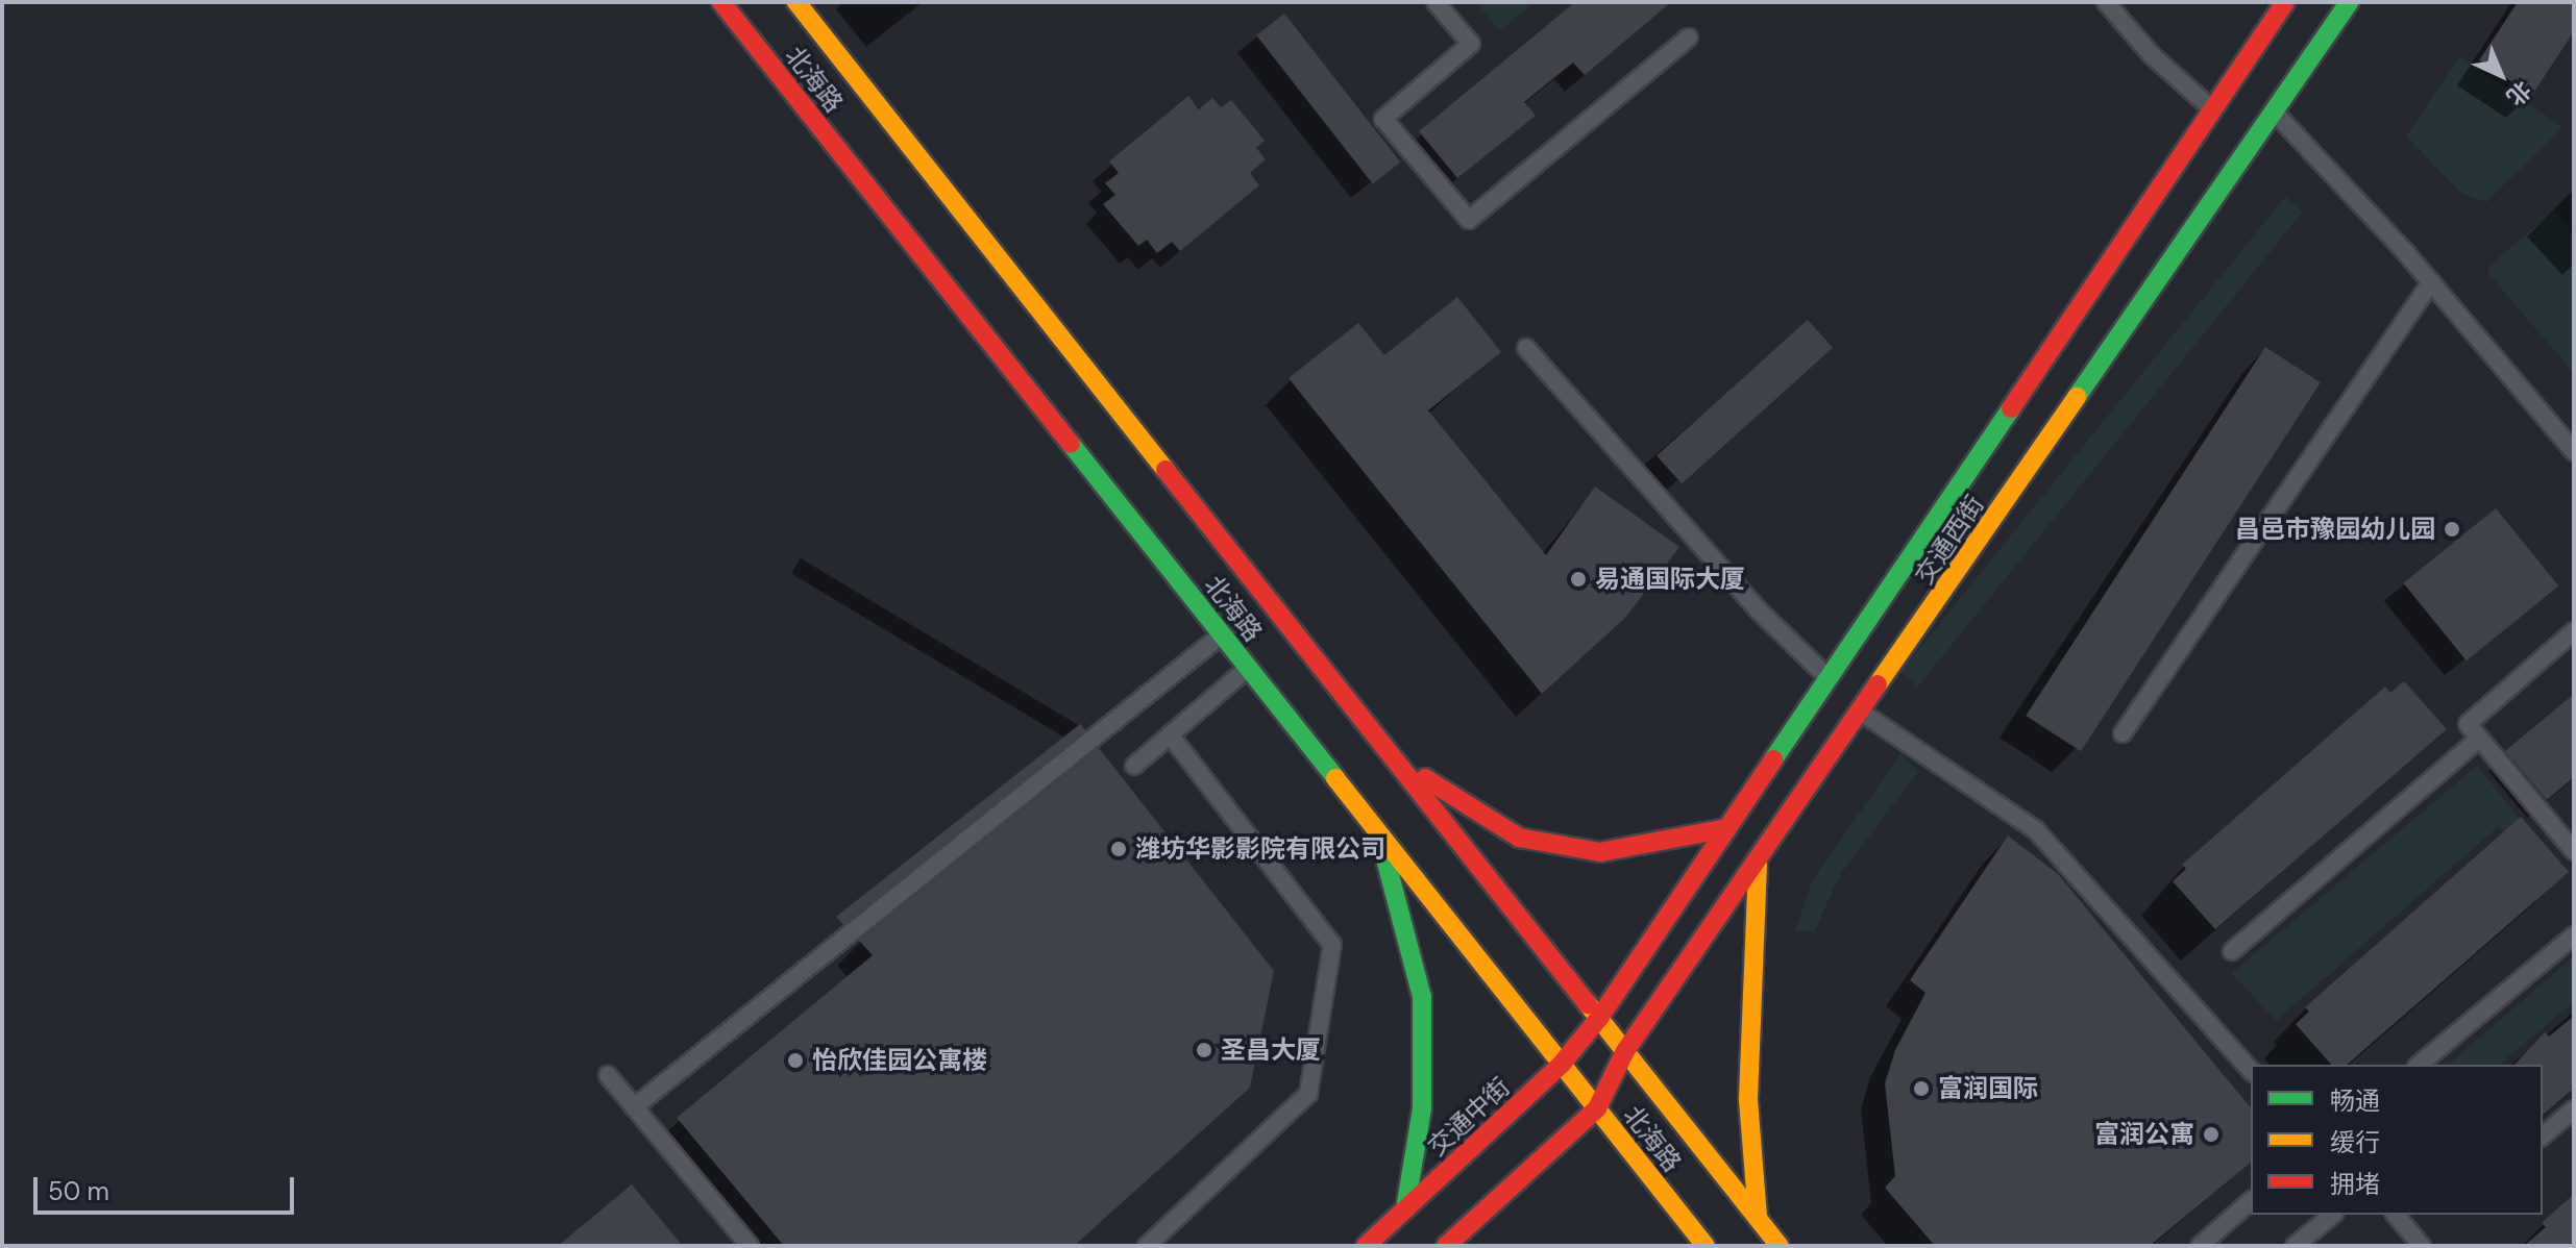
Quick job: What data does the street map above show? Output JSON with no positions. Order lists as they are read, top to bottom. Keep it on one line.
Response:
{"streets":{"main road":["北海路","交通西街","交通中街"]},"crossings":[["北海路","交通西街"],["北海路","交通中街"],["交通西街","交通中街"]],"places":["昌邑市豫园幼儿园","易通国际大厦","潍坊华影影院有限公司","圣昌大厦","怡欣佳园公寓楼","富润国际","富润公寓"],"legend":["畅通","缓行","拥堵"],"scale_bar":"50 m","north":"bottom right"}
